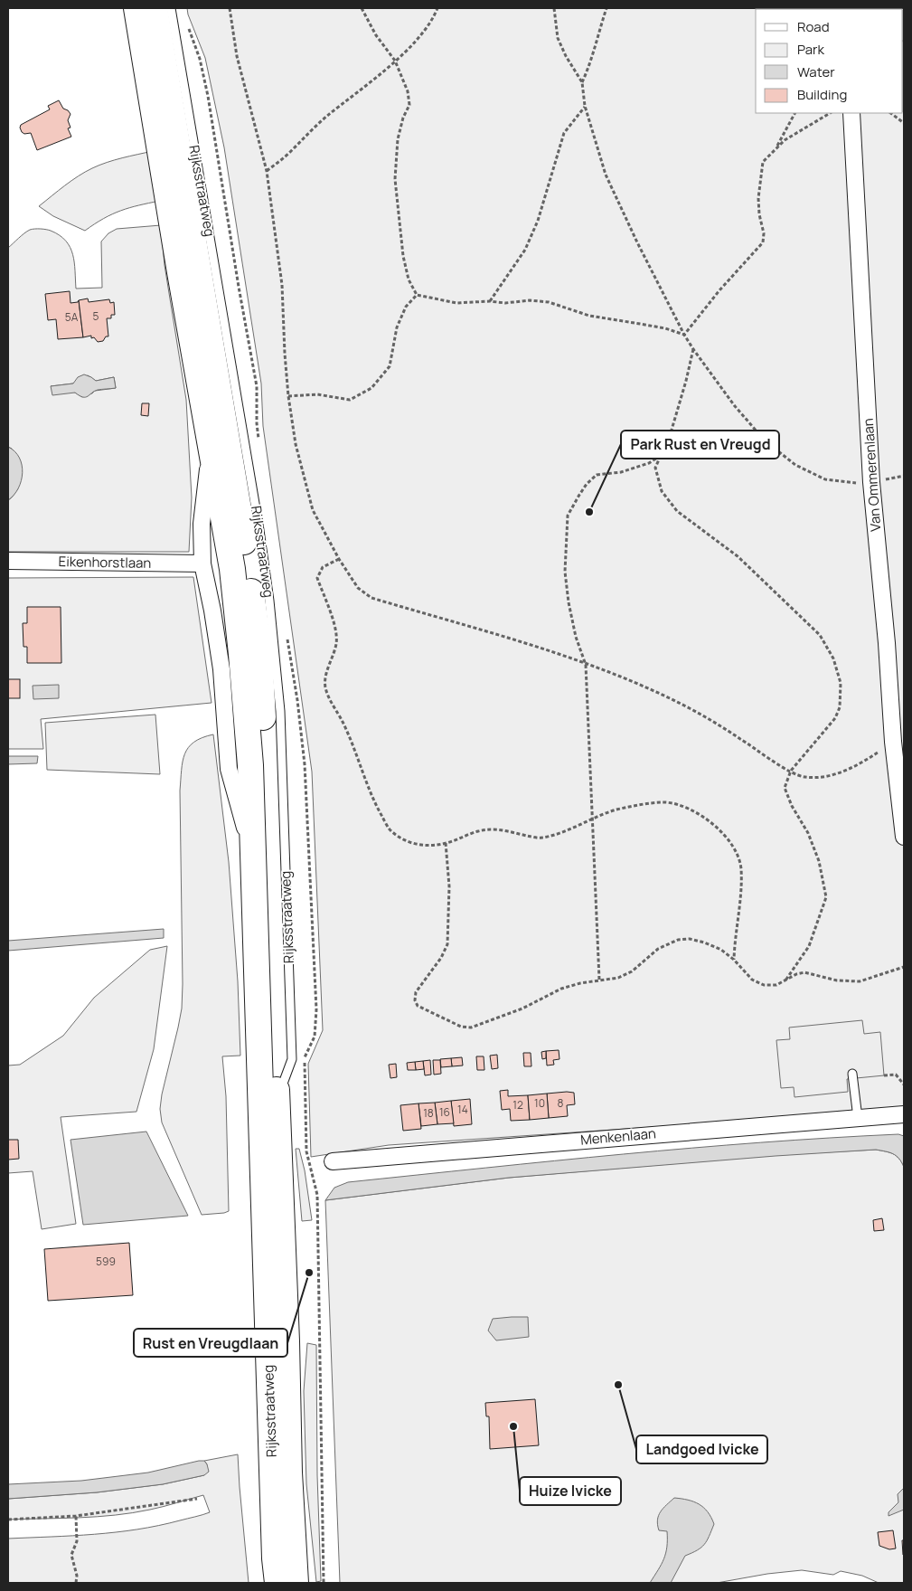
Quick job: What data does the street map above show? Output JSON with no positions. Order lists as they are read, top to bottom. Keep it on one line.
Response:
{"streets":{"main road":["Rijksstraatweg"],"street":["Van Ommerenlaan","Eikenhorstlaan","Menkenlaan"]},"crossings":[["Rijksstraatweg","Eikenhorstlaan"]],"places":["Park Rust en Vreugd","Rust en Vreugdlaan","Landgoed Ivicke","Huize Ivicke"],"house_numbers":["5","5A","10","8","12","14","16","18","599"],"legend":["Road","Park","Water","Building"]}
